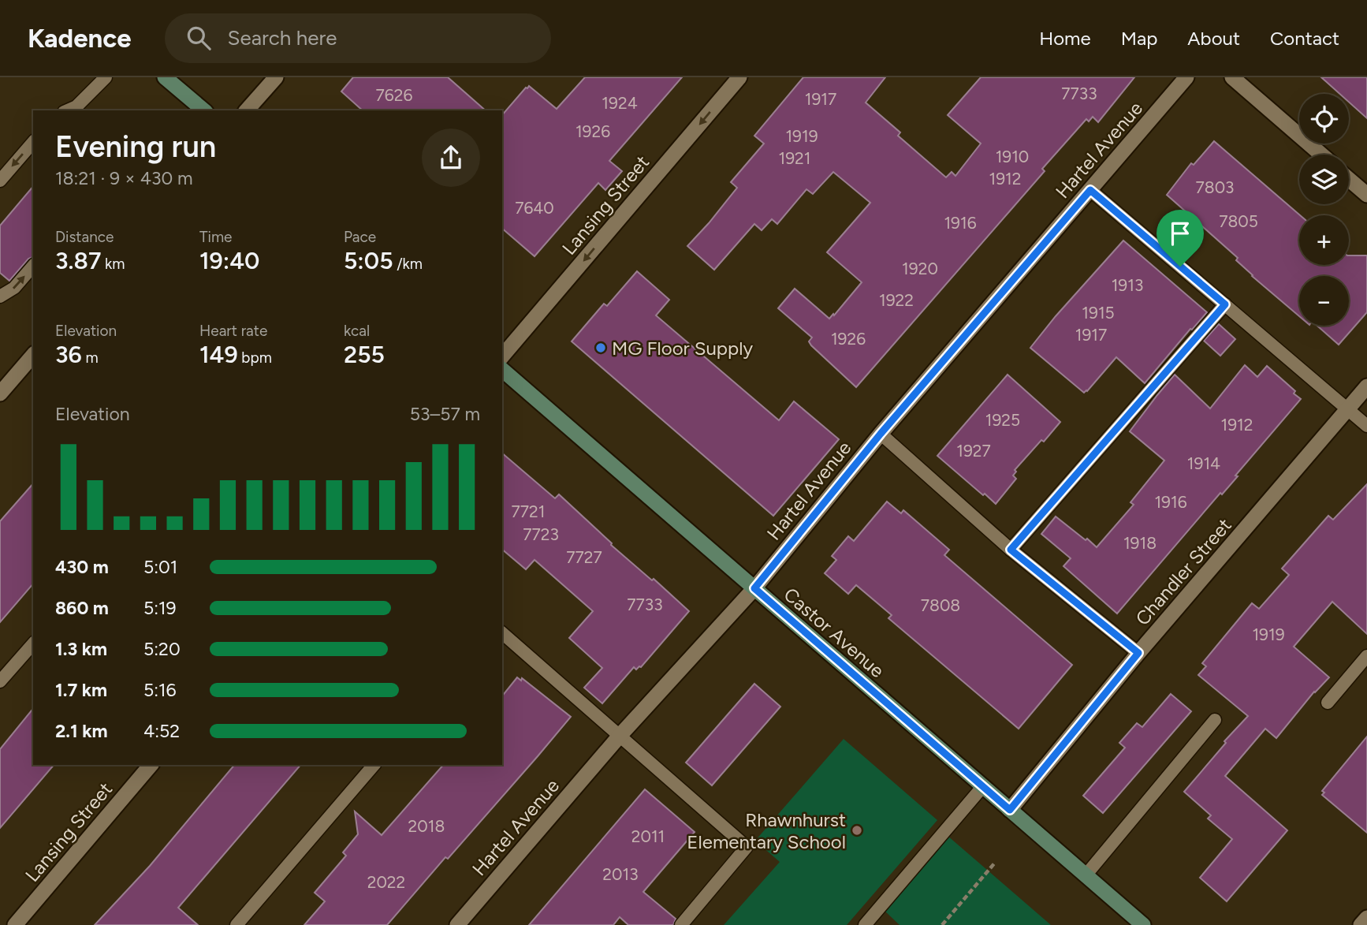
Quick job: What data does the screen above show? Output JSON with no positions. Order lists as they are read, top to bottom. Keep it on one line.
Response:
{"streets":{"main road":["Castor Avenue"],"street":["Hartel Avenue","Lansing Street","Chandler Street"]},"crossings":[["Hartel Avenue","Castor Avenue"],["Chandler Street","Castor Avenue"]],"one_way":["Lansing Street"],"places":["MG Floor Supply","Rhawnhurst Elementary School"],"house_numbers":["7733","7626","1917","1924","1926","1919","1910","1921","1912","7803","7640","7805","1916","1920","1913","1922","1915","1917","1926","1925","1912","1927","1914","1916","7721","7723","1918","7727","7733","7808","1919","2018","2011","2013","2022"],"page":{"header":"Kadence","search":"Search here","nav":["Home","Map","About","Contact"],"map_buttons":["+","−"],"heading":["Evening run","18:21 · 9 × 430 m"],"stats":[["Distance","3.87 km"],["Time","19:40"],["Pace","5:05 /km"],["Elevation","36 m"],["Heart rate","149 bpm"],["kcal","255"]],"chart":["Elevation","53–57 m"],"list":[{"name":"430 m","note":"5:01"},{"name":"860 m","note":"5:19"},{"name":"1.3 km","note":"5:20"},{"name":"1.7 km","note":"5:16"},{"name":"2.1 km","note":"4:52"}]}}
